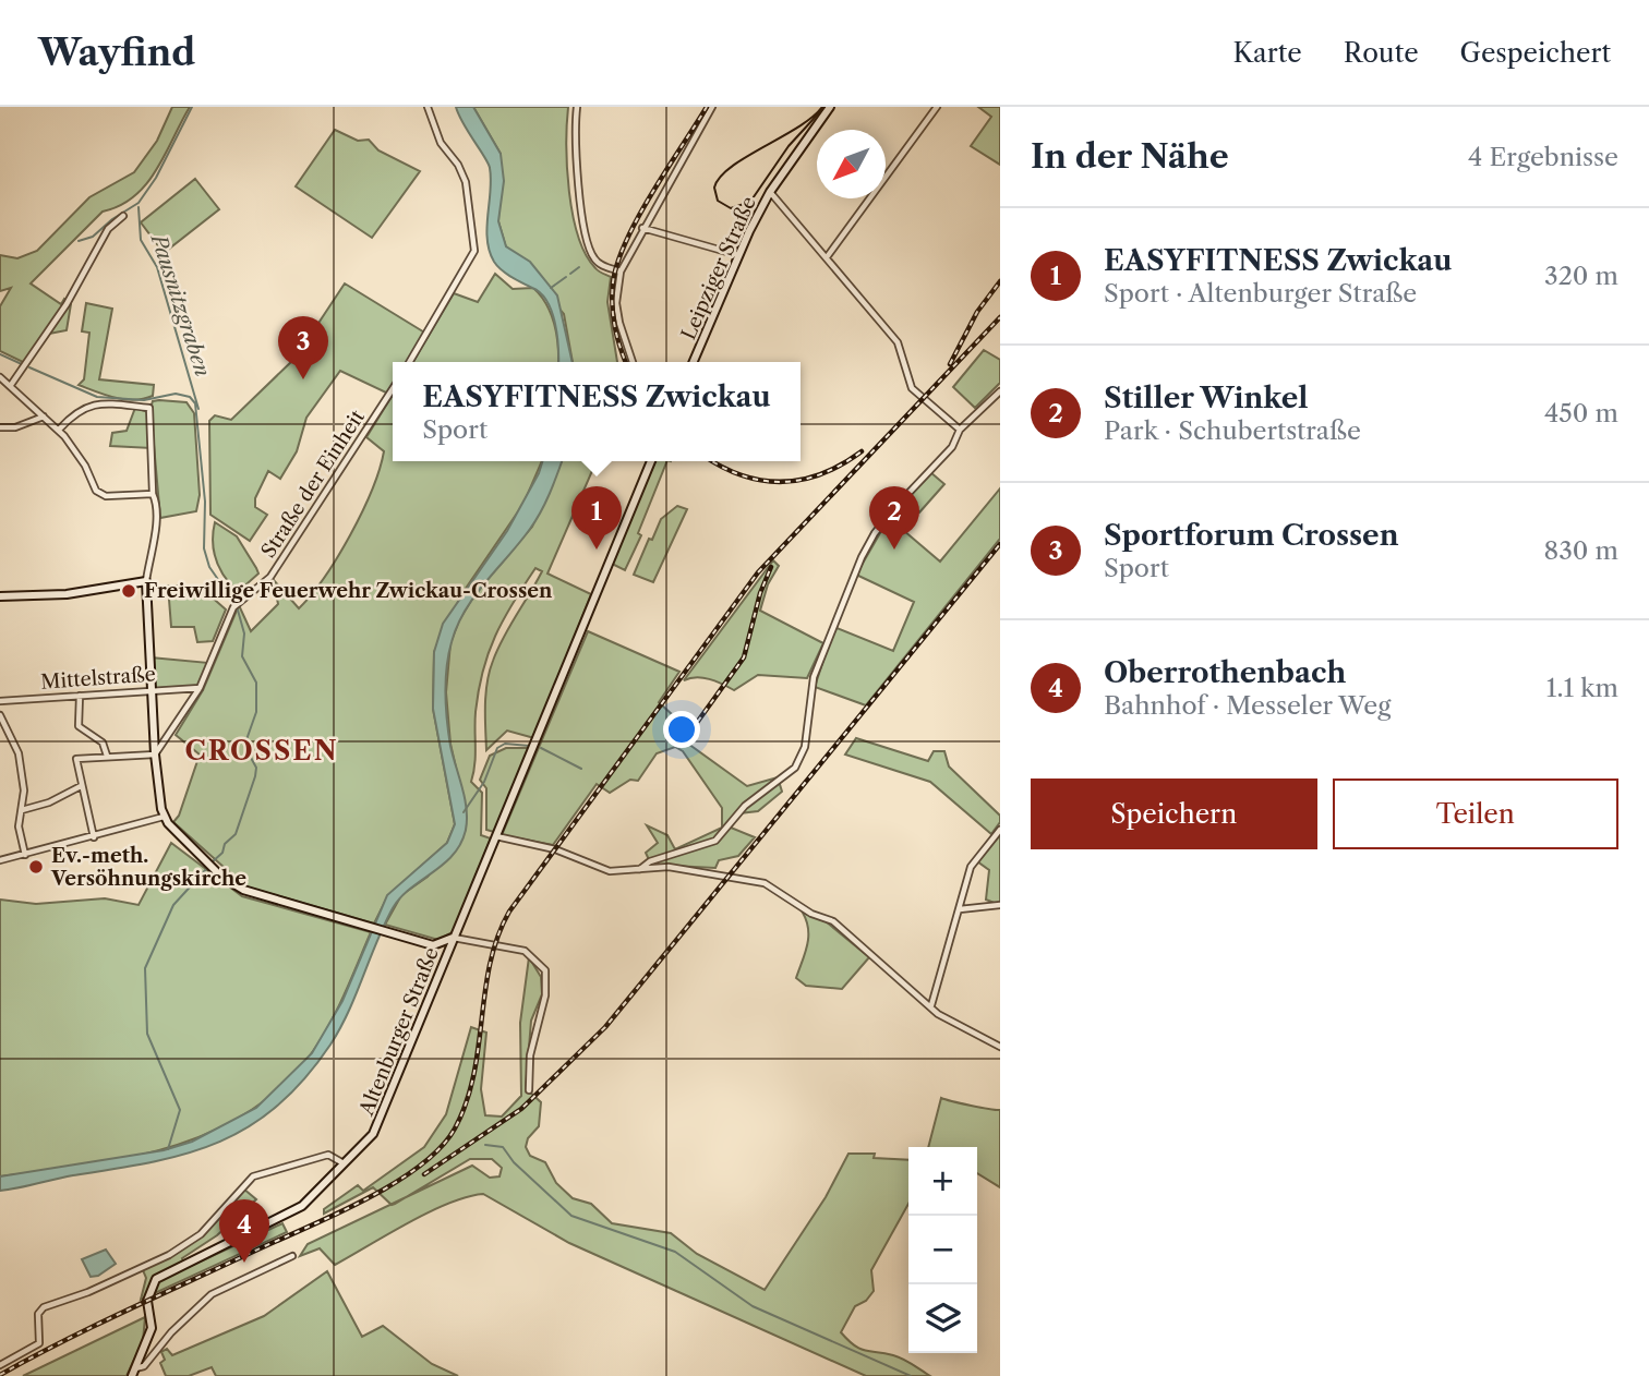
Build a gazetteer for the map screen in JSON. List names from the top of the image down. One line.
{"streets":{"street":["Leipziger Straße","Straße der Einheit","Mittelstraße","Altenburger Straße"]},"crossings":[["Straße der Einheit","Mittelstraße"]],"districts":["CROSSEN"],"water":["Pausnitzgraben"],"places":["Freiwillige Feuerwehr Zwickau-Crossen","Ev.-meth. Versöhnungskirche"],"north":"bottom left","page":{"header":"Wayfind","nav":["Karte","Route","Gespeichert"],"heading":["In der Nähe","4 Ergebnisse"],"list":[{"mark":"1","name":"EASYFITNESS Zwickau","note":"Sport · Altenburger Straße","value":"320 m"},{"mark":"2","name":"Stiller Winkel","note":"Park · Schubertstraße","value":"450 m"},{"mark":"3","name":"Sportforum Crossen","note":"Sport","value":"830 m"},{"mark":"4","name":"Oberrothenbach","note":"Bahnhof · Messeler Weg","value":"1.1 km"}],"pins":["3","1","2","4"],"popup":["EASYFITNESS Zwickau","Sport"],"buttons":["Speichern","Teilen"],"map_buttons":["+","−"]}}
